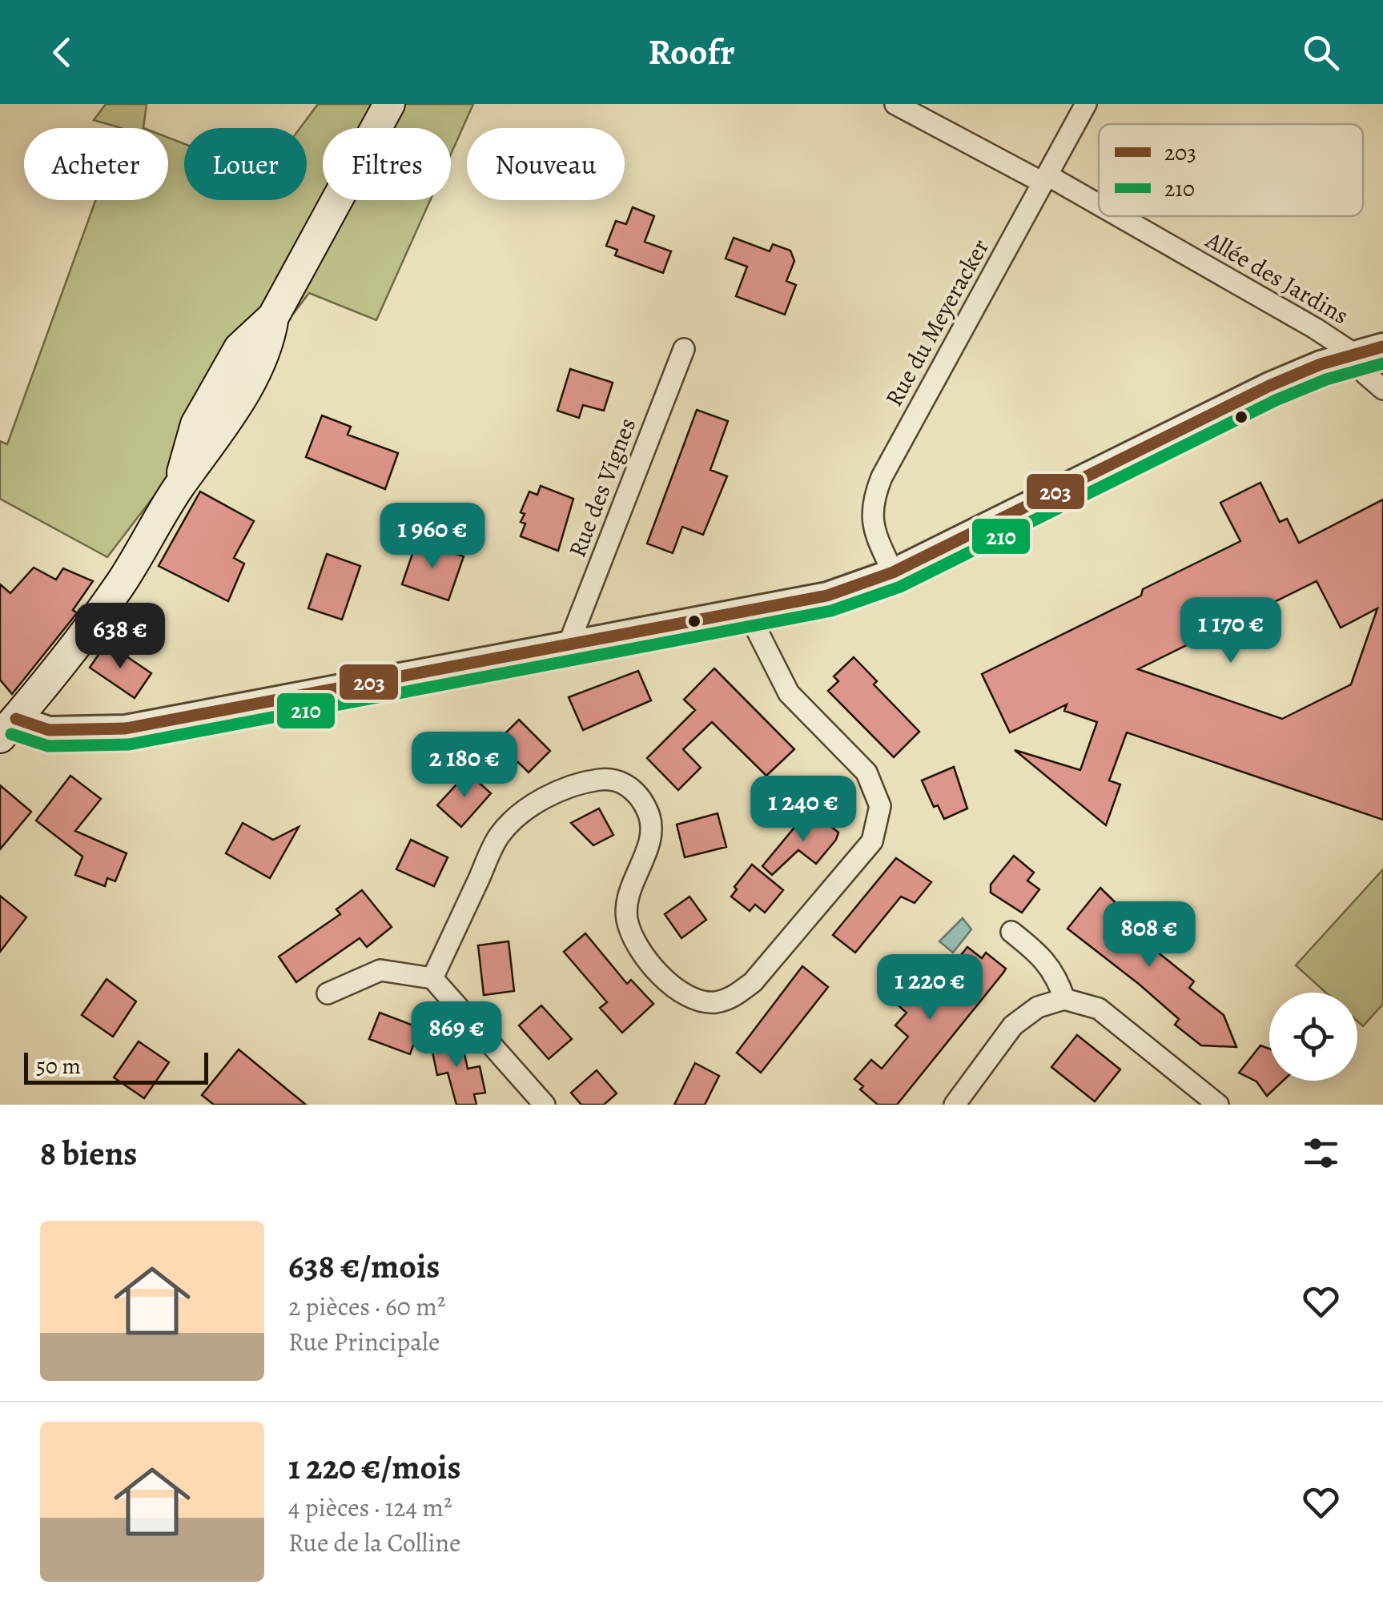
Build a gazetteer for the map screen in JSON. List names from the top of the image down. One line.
{"streets":{"street":["Allée des Jardins","Rue du Meyeracker","Rue des Vignes"]},"crossings":[["Allée des Jardins","Rue du Meyeracker"]],"lines":["transit line 203","transit line 210"],"legend":["203","210"],"scale_bar":"50 m","page":{"header":"Roofr","chip":["Acheter","Louer","Filtres","Nouveau"],"price":["1 960 €","1 170 €","638 €","2 180 €","1 240 €","808 €","1 220 €","869 €"],"scale":"50 m","heading":"8 biens","list":[{"name":"638 €/mois","note":"2 pièces · 60 m² · Rue Principale"},{"name":"1 220 €/mois","note":"4 pièces · 124 m² · Rue de la Colline"}]}}
